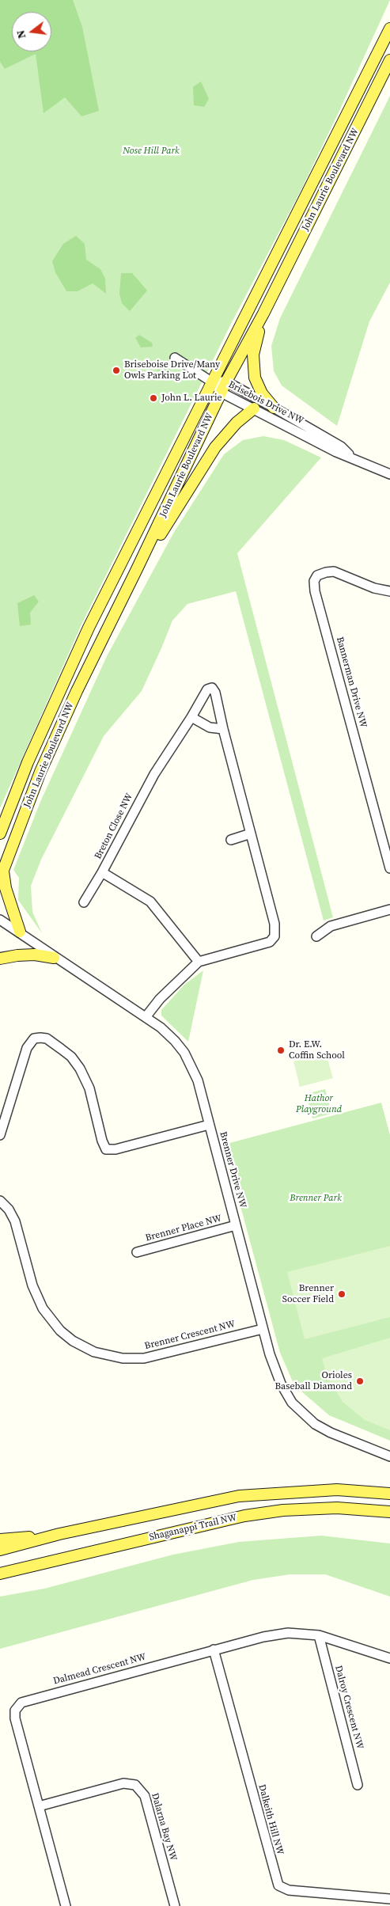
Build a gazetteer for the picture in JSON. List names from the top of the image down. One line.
{"streets":{"main road":["John Laurie Boulevard NW","Shaganappi Trail NW"],"street":["Brisebois Drive NW","Bannerman Drive NW","Breton Close NW","Brenner Drive NW","Brenner Place NW","Brenner Crescent NW","Dalmead Crescent NW","Dalroy Crescent NW","Dalkeith Hill NW","Dalarna Bay NW"]},"crossings":[["John Laurie Boulevard NW","Brisebois Drive NW"],["Breton Close NW","Brenner Drive NW"],["Brenner Drive NW","Brenner Place NW"],["Brenner Drive NW","Brenner Crescent NW"],["Dalmead Crescent NW","Dalroy Crescent NW"],["Dalmead Crescent NW","Dalkeith Hill NW"],["Dalmead Crescent NW","Dalarna Bay NW"]],"parks":["Nose Hill Park","Hathor Playground","Brenner Park"],"places":["Briseboise Drive/Many Owls Parking Lot","John L. Laurie","Dr. E.W. Coffin School","Brenner Soccer Field","Orioles Baseball Diamond"],"north":"left"}
